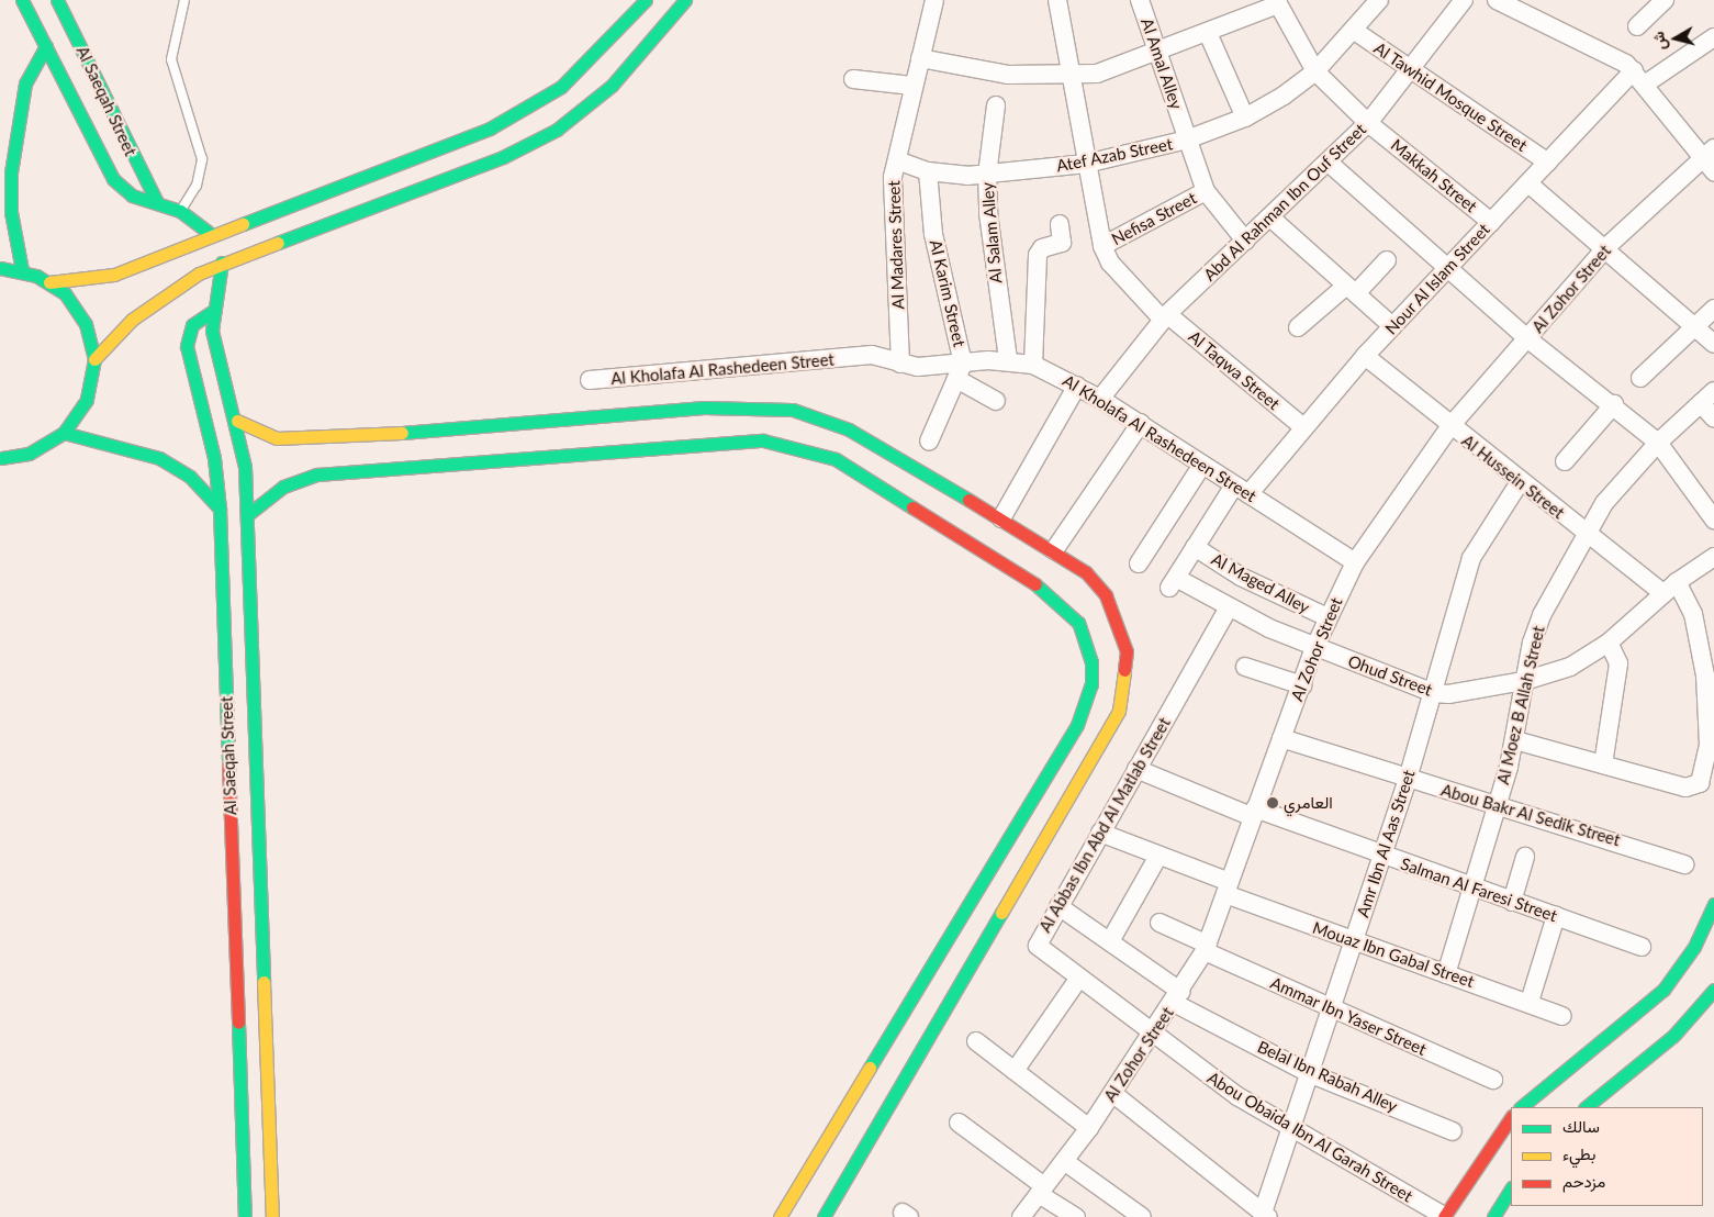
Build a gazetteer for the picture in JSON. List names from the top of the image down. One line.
{"streets":{"street":["Al Amal Alley","Al Tawhid Mosque Street","Al Saeqah Street","Atef Azab Street","Makkah Street","Abd Al Rahman Ibn Ouf Street","Nefisa Street","Al Salam Alley","Al Madares Street","Nour Al Islam Street","Al Zohor Street","Al Karim Street","Al Kholafa Al Rashedeen Street","Al Taqwa Street","Al Hussein Street","Al Maged Alley","Ohud Street","Al Moez B Allah Street","Abou Bakr Al Sedik Street","Al Abbas Ibn Abd Al Matlab Street","Amr Ibn Al Aas Street","Salman Al Faresi Street","Mouaz Ibn Gabal Street","Ammar Ibn Yaser Street","Belal Ibn Rabah Alley","Abou Obaida Ibn Al Garah Street"]},"crossings":[["Al Amal Alley","Atef Azab Street"],["Al Amal Alley","Abd Al Rahman Ibn Ouf Street"],["Al Amal Alley","Nefisa Street"],["Al Tawhid Mosque Street","Atef Azab Street"],["Al Tawhid Mosque Street","Abd Al Rahman Ibn Ouf Street"],["Al Tawhid Mosque Street","Nour Al Islam Street"],["Atef Azab Street","Makkah Street"],["Atef Azab Street","Al Salam Alley"],["Atef Azab Street","Al Madares Street"],["Atef Azab Street","Al Karim Street"],["Makkah Street","Abd Al Rahman Ibn Ouf Street"],["Makkah Street","Nour Al Islam Street"],["Abd Al Rahman Ibn Ouf Street","Al Kholafa Al Rashedeen Street"],["Abd Al Rahman Ibn Ouf Street","Al Taqwa Street"],["Nefisa Street","Al Taqwa Street"],["Al Salam Alley","Al Kholafa Al Rashedeen Street"],["Al Madares Street","Al Kholafa Al Rashedeen Street"],["Nour Al Islam Street","Al Kholafa Al Rashedeen Street"],["Nour Al Islam Street","Al Taqwa Street"],["Nour Al Islam Street","Al Hussein Street"],["Nour Al Islam Street","Al Maged Alley"],["Nour Al Islam Street","Ohud Street"],["Al Zohor Street","Al Kholafa Al Rashedeen Street"],["Al Zohor Street","Al Hussein Street"],["Al Zohor Street","Al Maged Alley"],["Al Zohor Street","Ohud Street"],["Al Zohor Street","Abou Bakr Al Sedik Street"],["Al Zohor Street","Al Abbas Ibn Abd Al Matlab Street"],["Al Zohor Street","Salman Al Faresi Street"],["Al Zohor Street","Mouaz Ibn Gabal Street"],["Al Zohor Street","Ammar Ibn Yaser Street"],["Al Zohor Street","Belal Ibn Rabah Alley"],["Al Zohor Street","Abou Obaida Ibn Al Garah Street"],["Al Karim Street","Al Kholafa Al Rashedeen Street"],["Al Hussein Street","Ohud Street"],["Al Hussein Street","Al Moez B Allah Street"],["Al Hussein Street","Amr Ibn Al Aas Street"],["Ohud Street","Al Moez B Allah Street"],["Ohud Street","Al Abbas Ibn Abd Al Matlab Street"],["Ohud Street","Amr Ibn Al Aas Street"],["Al Moez B Allah Street","Abou Bakr Al Sedik Street"],["Al Moez B Allah Street","Salman Al Faresi Street"],["Al Moez B Allah Street","Mouaz Ibn Gabal Street"],["Abou Bakr Al Sedik Street","Amr Ibn Al Aas Street"],["Al Abbas Ibn Abd Al Matlab Street","Salman Al Faresi Street"],["Al Abbas Ibn Abd Al Matlab Street","Mouaz Ibn Gabal Street"],["Al Abbas Ibn Abd Al Matlab Street","Belal Ibn Rabah Alley"],["Al Abbas Ibn Abd Al Matlab Street","Abou Obaida Ibn Al Garah Street"],["Amr Ibn Al Aas Street","Salman Al Faresi Street"],["Amr Ibn Al Aas Street","Mouaz Ibn Gabal Street"],["Amr Ibn Al Aas Street","Ammar Ibn Yaser Street"],["Amr Ibn Al Aas Street","Belal Ibn Rabah Alley"],["Amr Ibn Al Aas Street","Abou Obaida Ibn Al Garah Street"]],"places":["العامري"],"legend":["سالك","بطيء","مزدحم"],"north":"left"}
